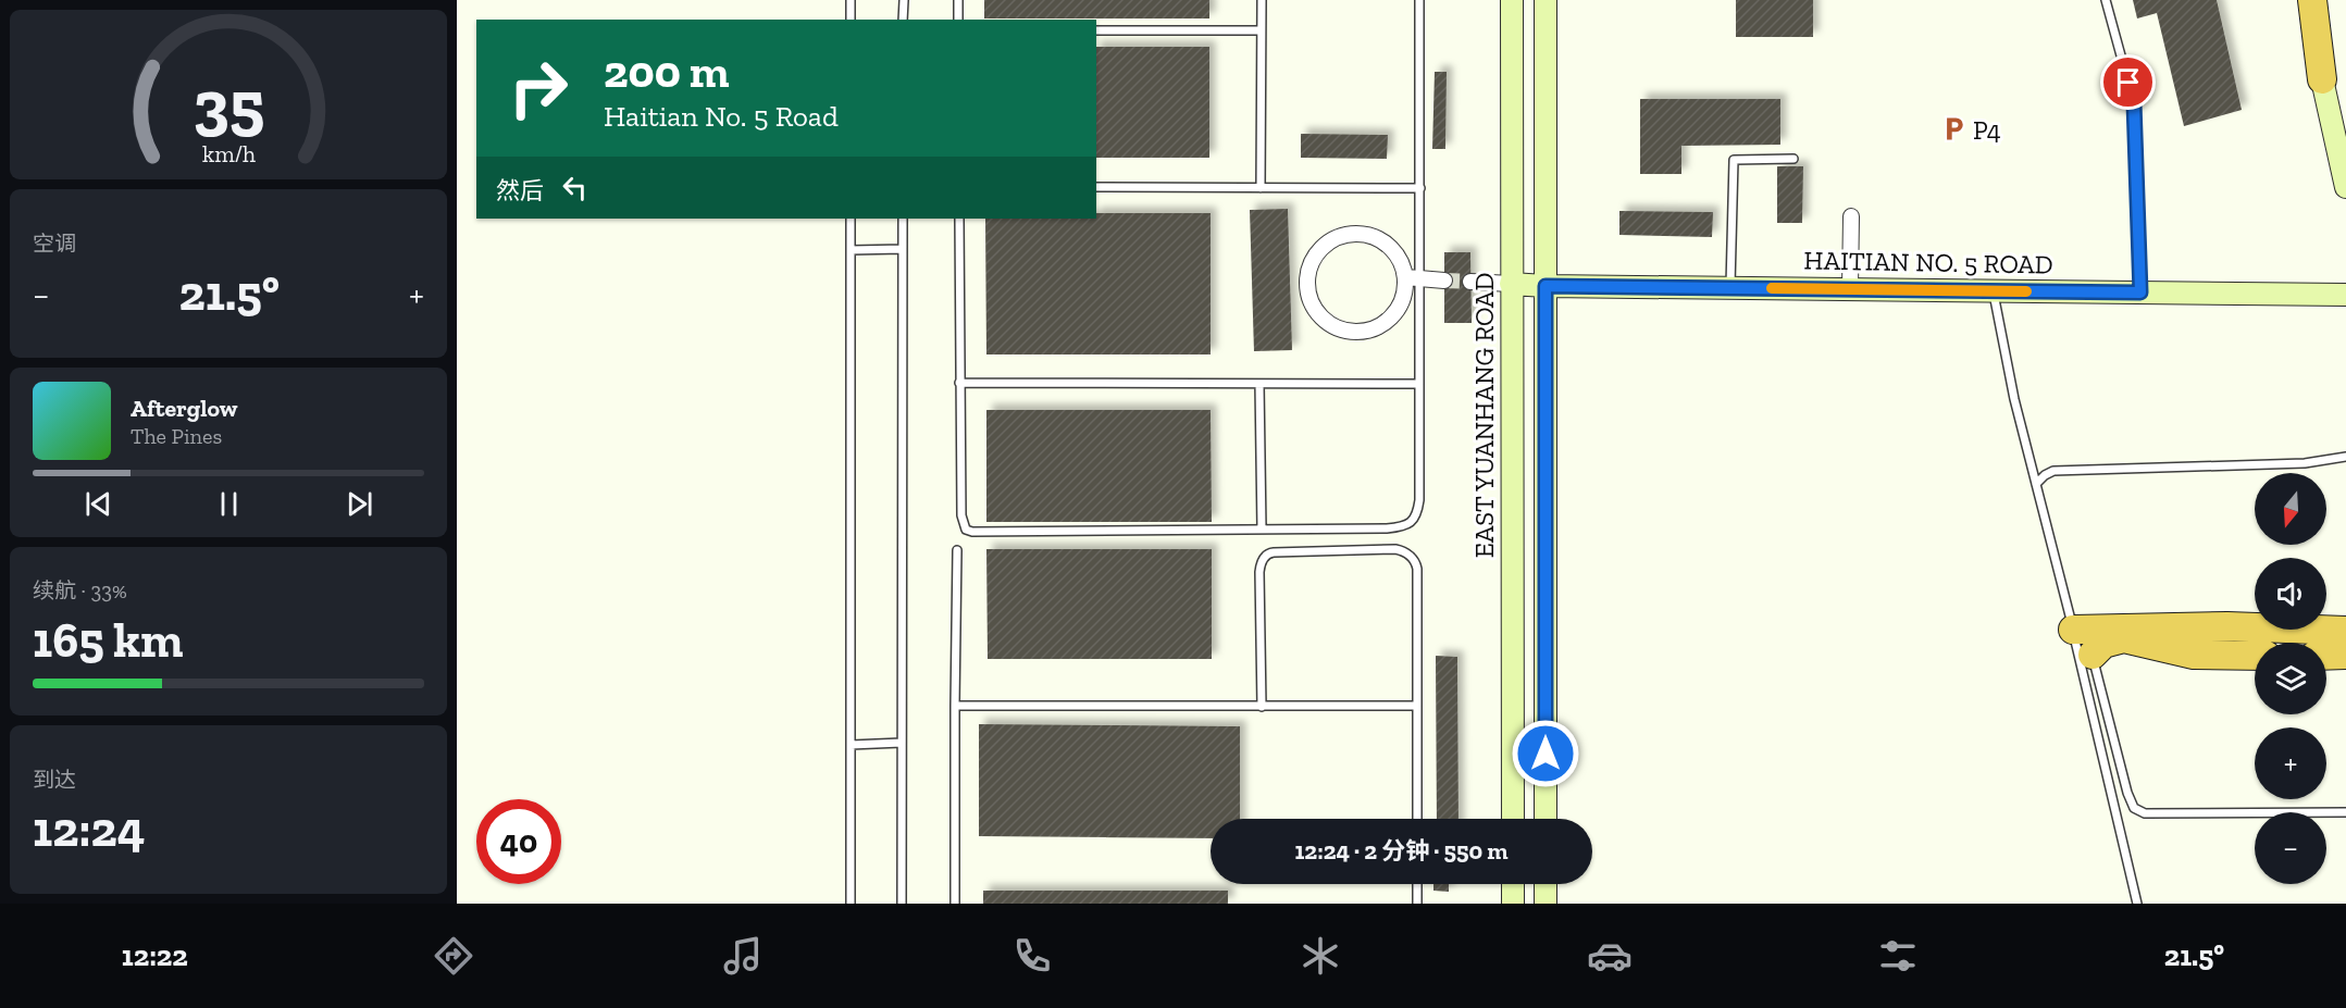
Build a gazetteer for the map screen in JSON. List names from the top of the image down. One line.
{"streets":{"street":["HAITIAN NO. 5 ROAD","EAST YUANHANG ROAD"]},"crossings":[["HAITIAN NO. 5 ROAD","EAST YUANHANG ROAD"]],"places":{"parking":["P4"]},"north":"bottom","page":{"turn":["200 m","Haitian No. 5 Road"],"then":"然后","tile":["空调",["续航 · 33%","165 km"],["到达","12:24"]],"heat":["−","21.5°","+"],"song":["Afterglow","The Pines"],"map_buttons":["+","−"],"limit":"40","trip":"12:24 · 2 分钟 · 550 m","tabs":["12:22","21.5°"],"gauge":["35","km/h"]}}
